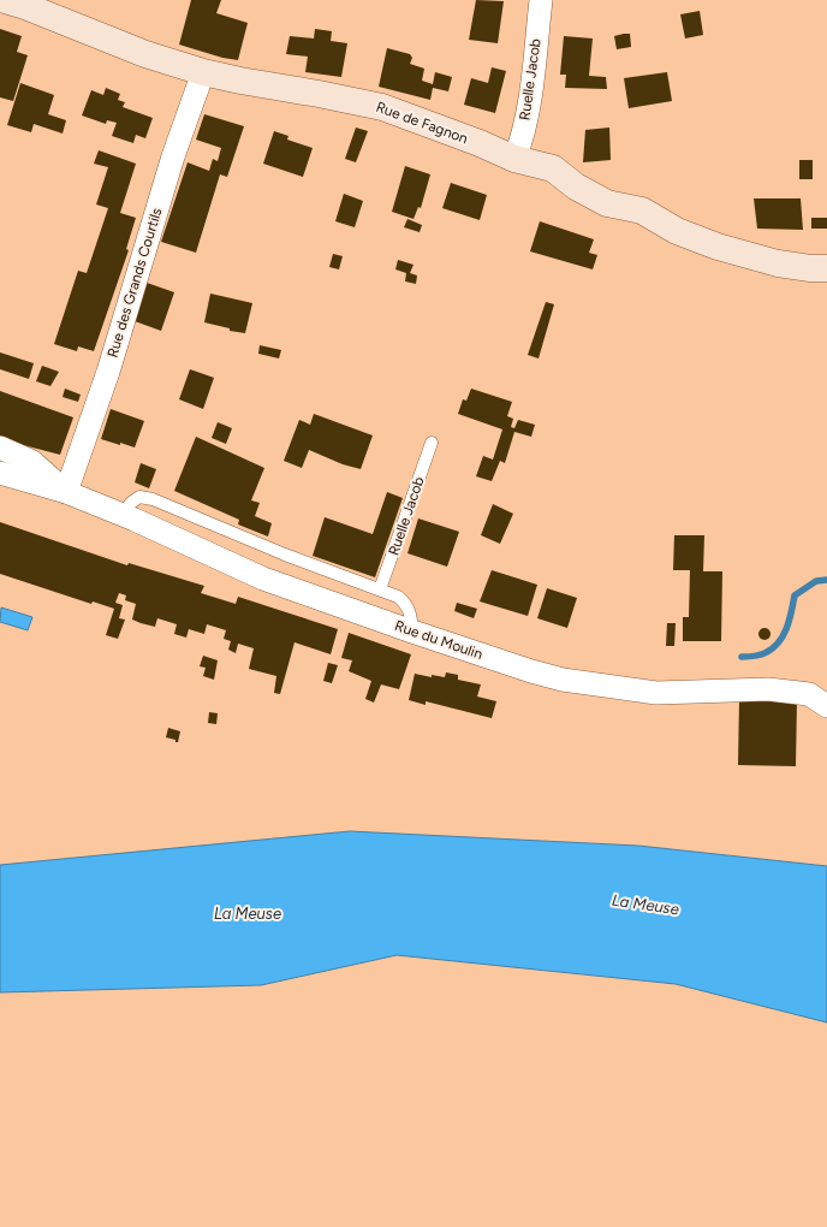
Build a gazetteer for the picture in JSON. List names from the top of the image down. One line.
{"streets":{"street":["Ruelle Jacob","Rue de Fagnon","Rue des Grands Courtils","Rue du Moulin"]},"crossings":[["Ruelle Jacob","Rue de Fagnon"],["Rue de Fagnon","Rue des Grands Courtils"],["Rue des Grands Courtils","Rue du Moulin"]],"water":["La Meuse"]}
